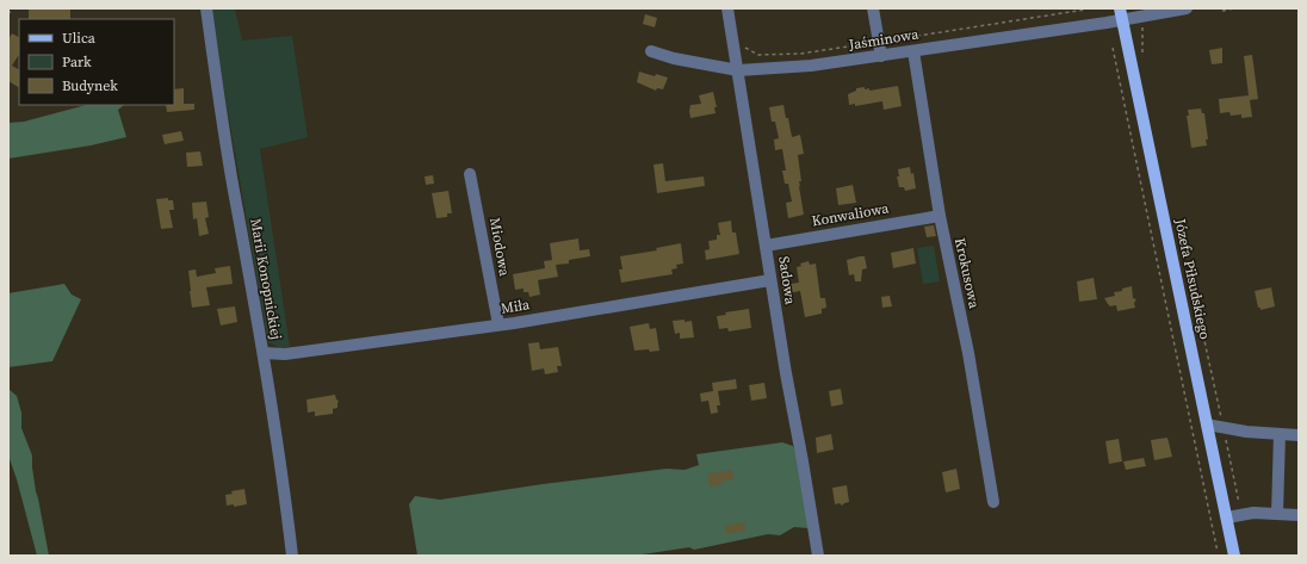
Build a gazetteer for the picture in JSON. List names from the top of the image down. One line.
{"streets":{"main road":["Józefa Piłsudskiego"],"street":["Jaśminowa","Konwaliowa","Miodowa","Krokusowa","Marii Konopnickiej","Sadowa","Miła"]},"crossings":[["Jaśminowa","Krokusowa"],["Jaśminowa","Józefa Piłsudskiego"],["Jaśminowa","Sadowa"],["Konwaliowa","Krokusowa"],["Konwaliowa","Sadowa"],["Miodowa","Miła"],["Marii Konopnickiej","Miła"],["Sadowa","Miła"]],"legend":["Ulica","Park","Budynek"]}
